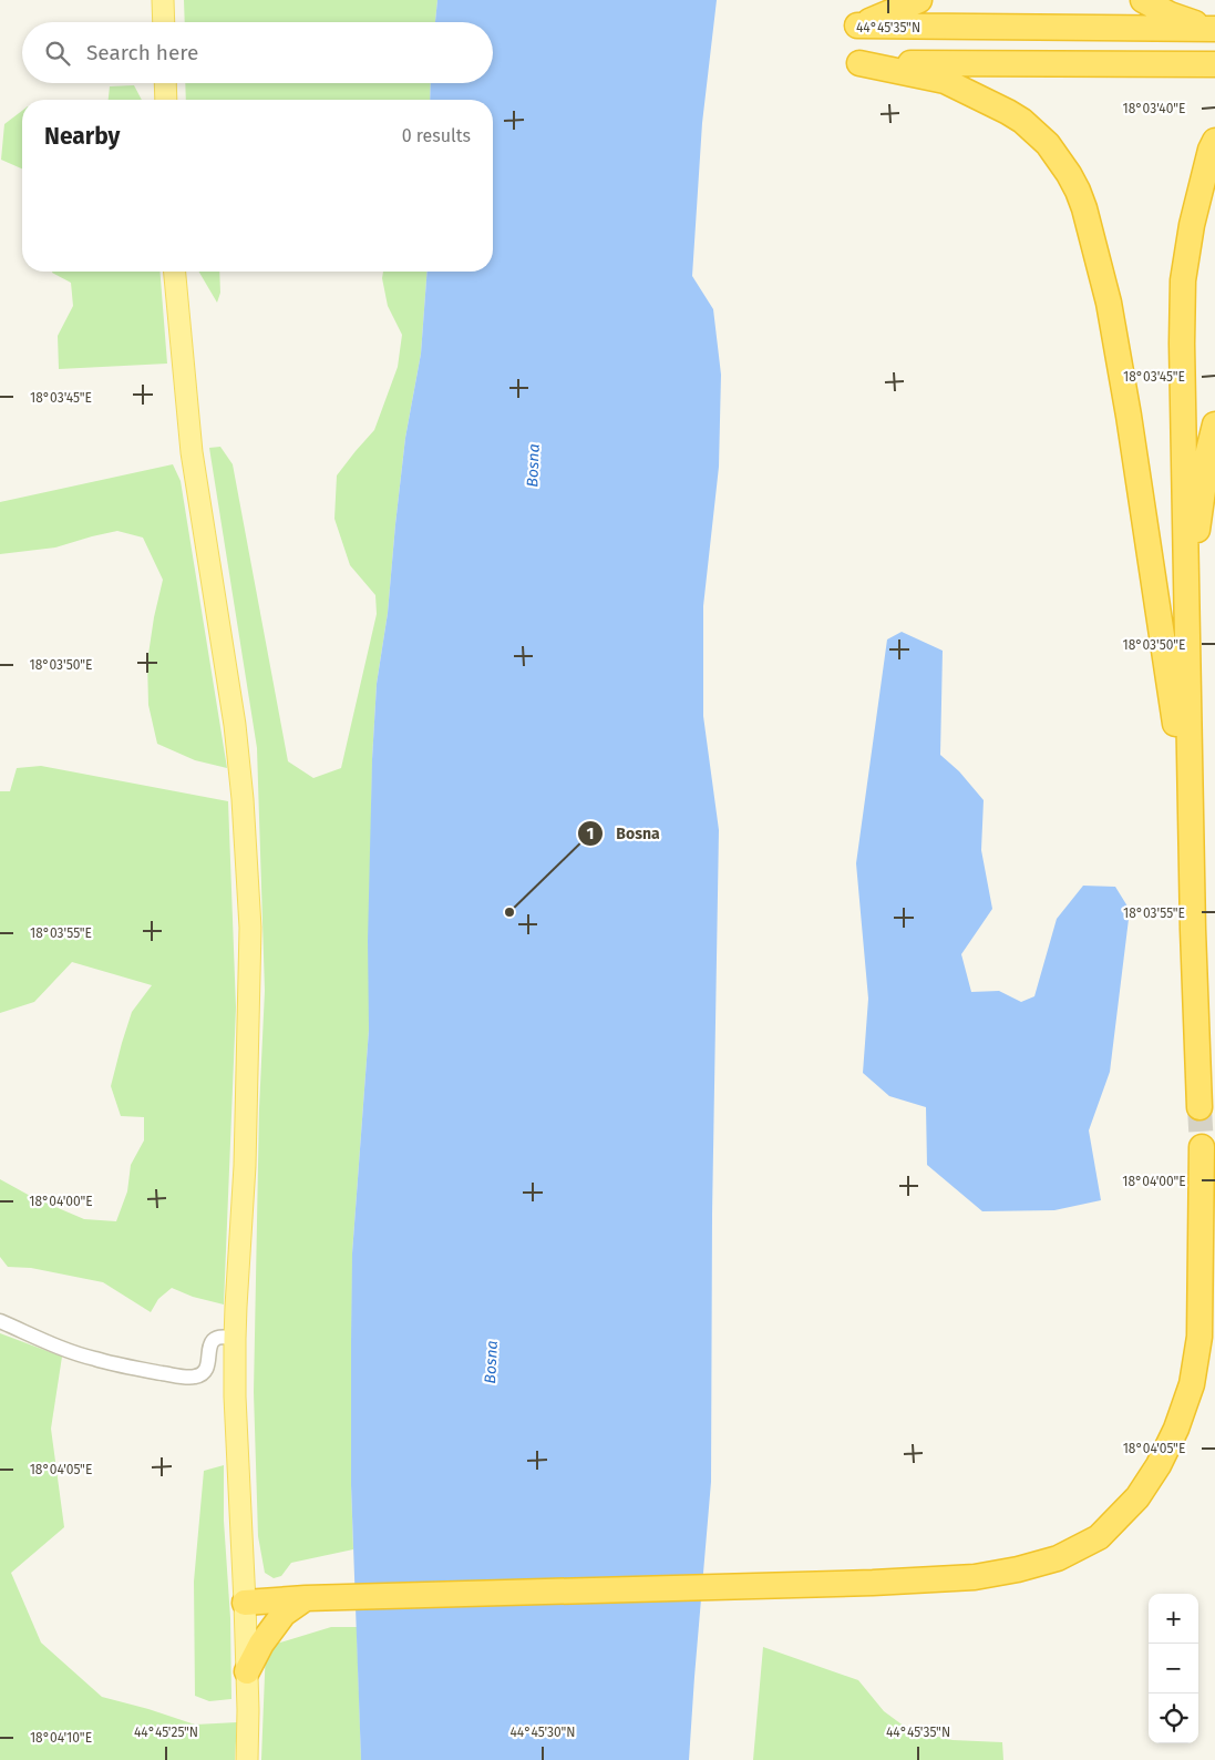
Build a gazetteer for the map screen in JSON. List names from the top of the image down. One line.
{"water":["Bosna"],"places":["Bosna"],"page":{"search":"Search here","heading":["Nearby","0 results"],"map_buttons":["+","−"]},"coordinates":["44°45'35\"N","18°03'40\"E","18°03'45\"E","18°03'50\"E","18°03'55\"E","18°04'00\"E","18°04'05\"E","44°45'25\"N","44°45'30\"N","18°04'10\"E"]}
